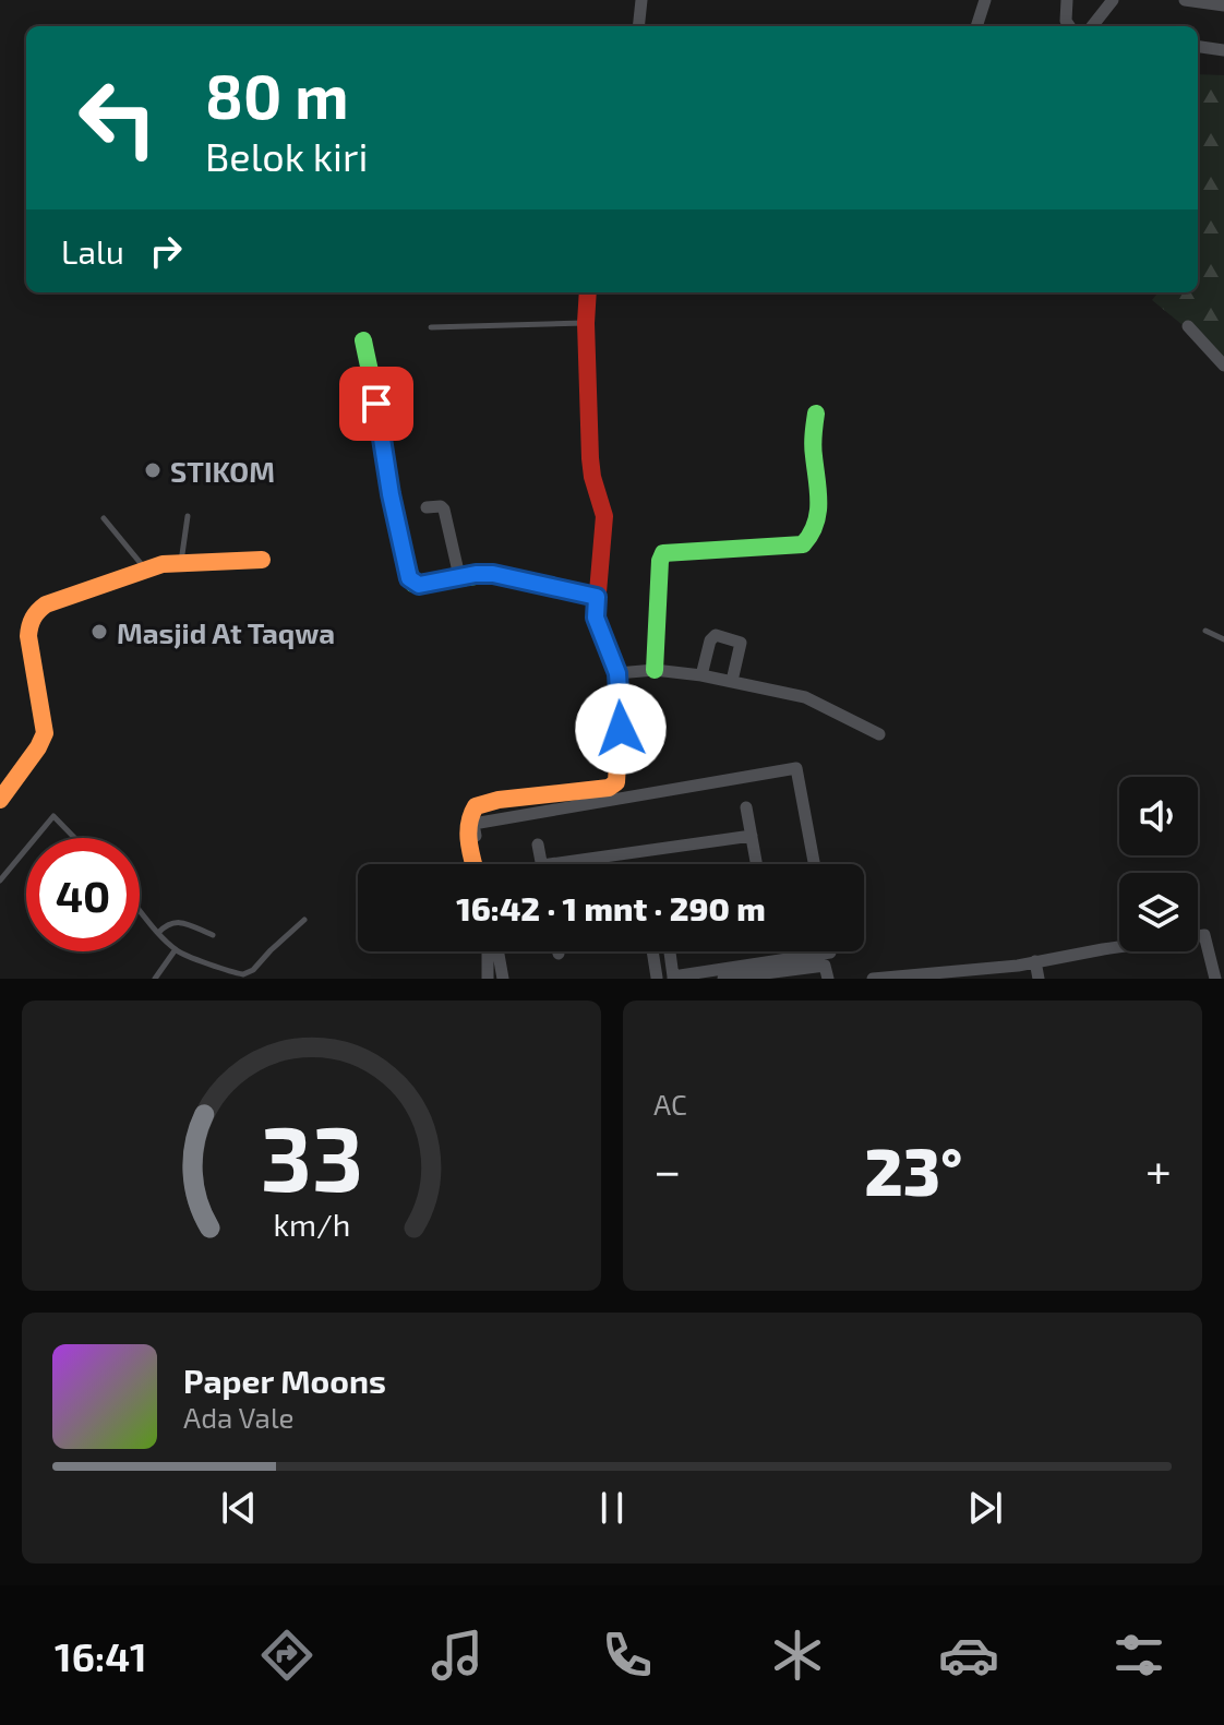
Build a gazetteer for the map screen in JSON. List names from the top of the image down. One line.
{"places":["STIKOM","Masjid At Taqwa"],"page":{"turn":["80 m","Belok kiri"],"then":"Lalu","limit":"40","trip":"16:42 · 1 mnt · 290 m","tile":"AC","heat":["−","23°","+"],"song":["Paper Moons","Ada Vale"],"tabs":"16:41","gauge":["33","km/h"]}}
